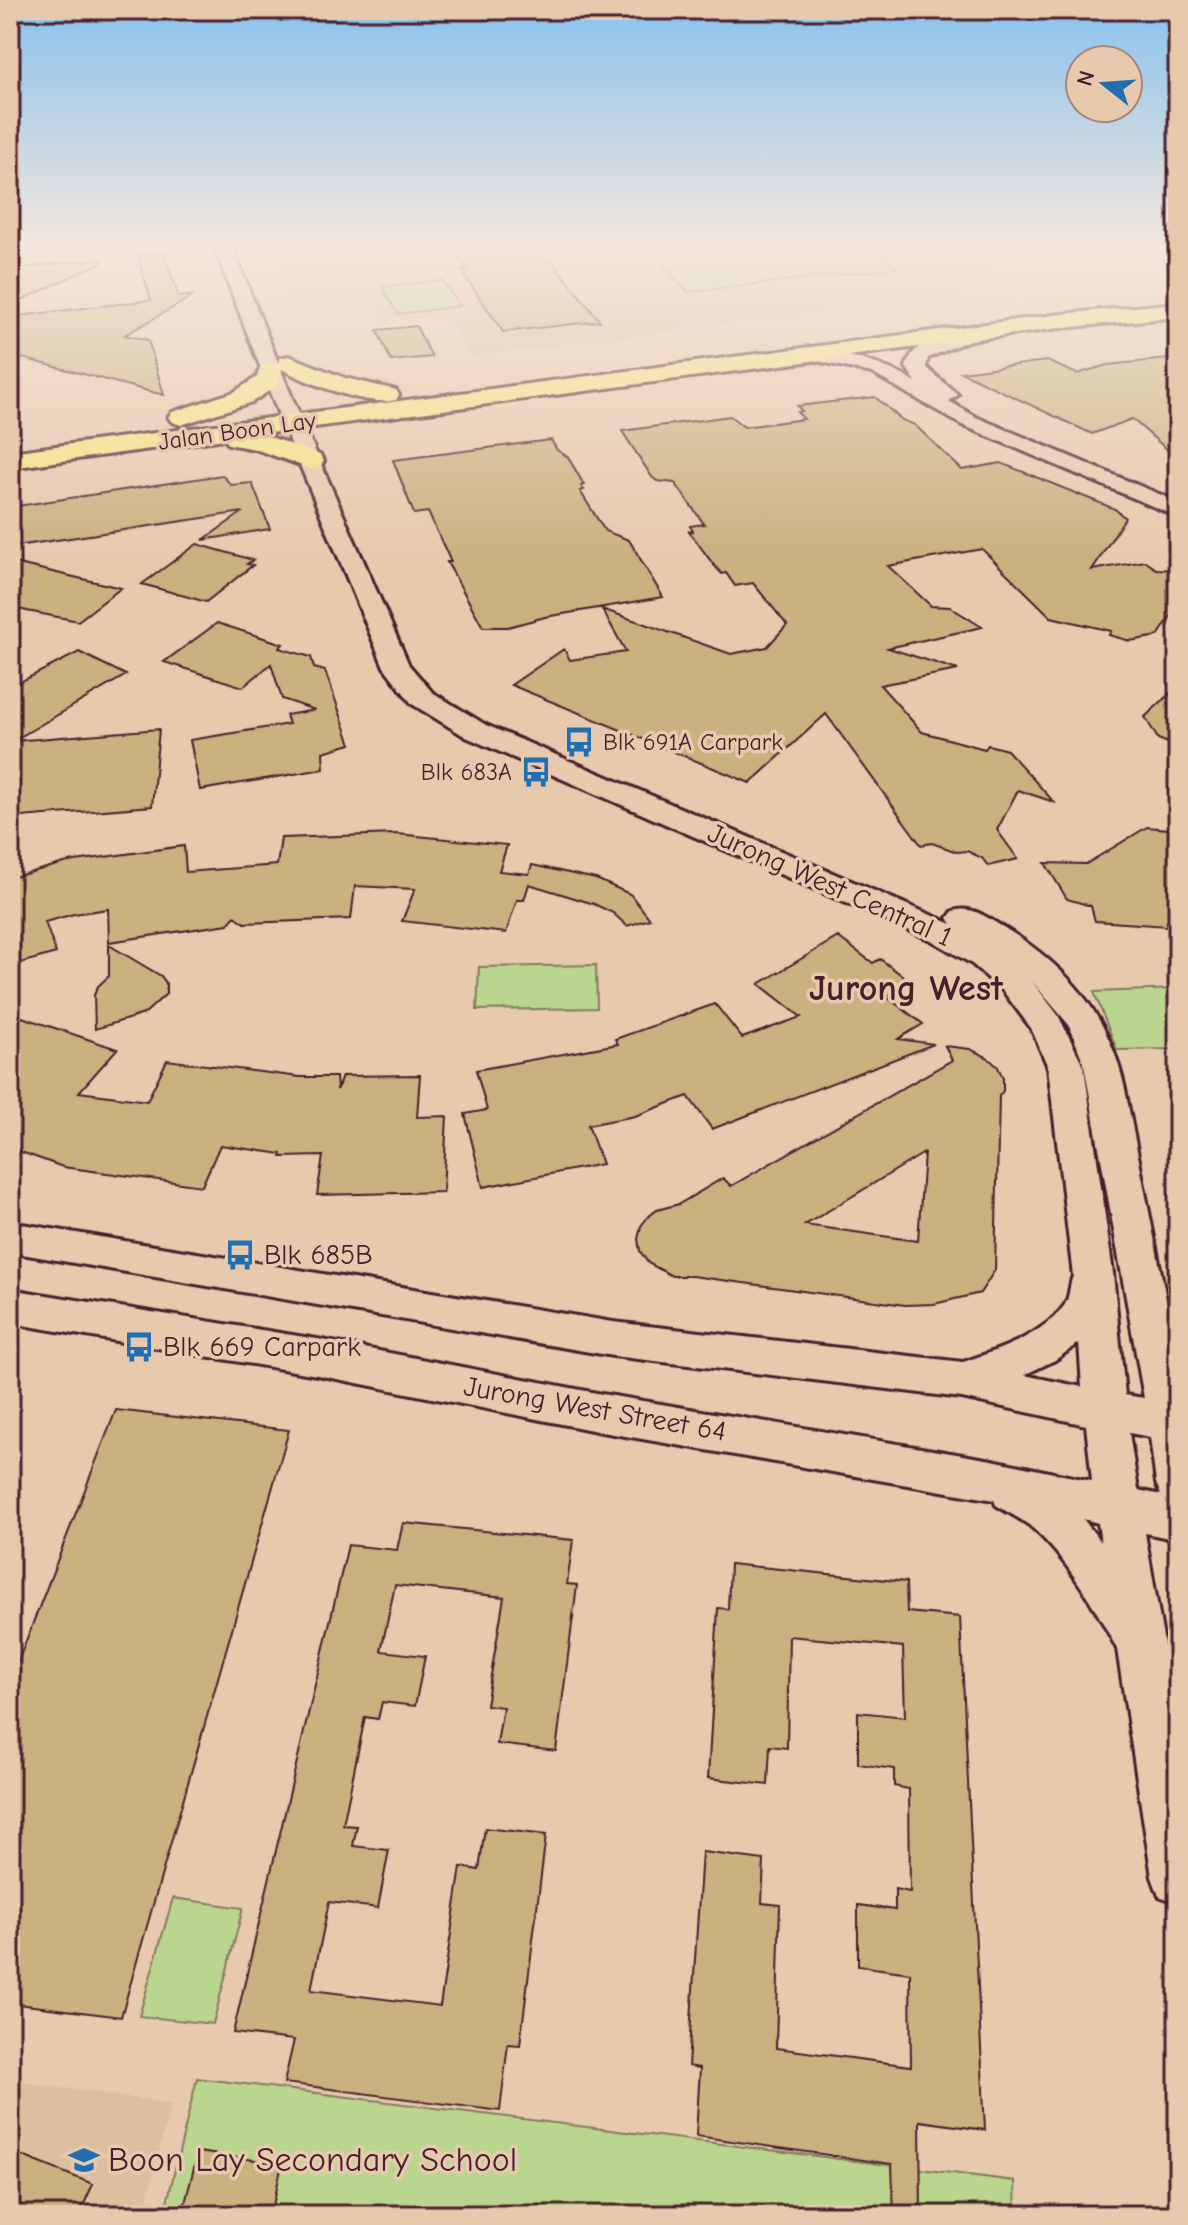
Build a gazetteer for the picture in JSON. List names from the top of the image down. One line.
{"streets":{"main road":["Jalan Boon Lay"],"street":["Jurong West Central 1","Jurong West Street 64"]},"crossings":[["Jalan Boon Lay","Jurong West Central 1"],["Jurong West Central 1","Jurong West Street 64"]],"districts":["Jurong West"],"places":{"bus stop":["Blk 691A Carpark","Blk 683A","Blk 685B","Blk 669 Carpark"],"school or university":["Boon Lay Secondary School"]},"north":"left"}
